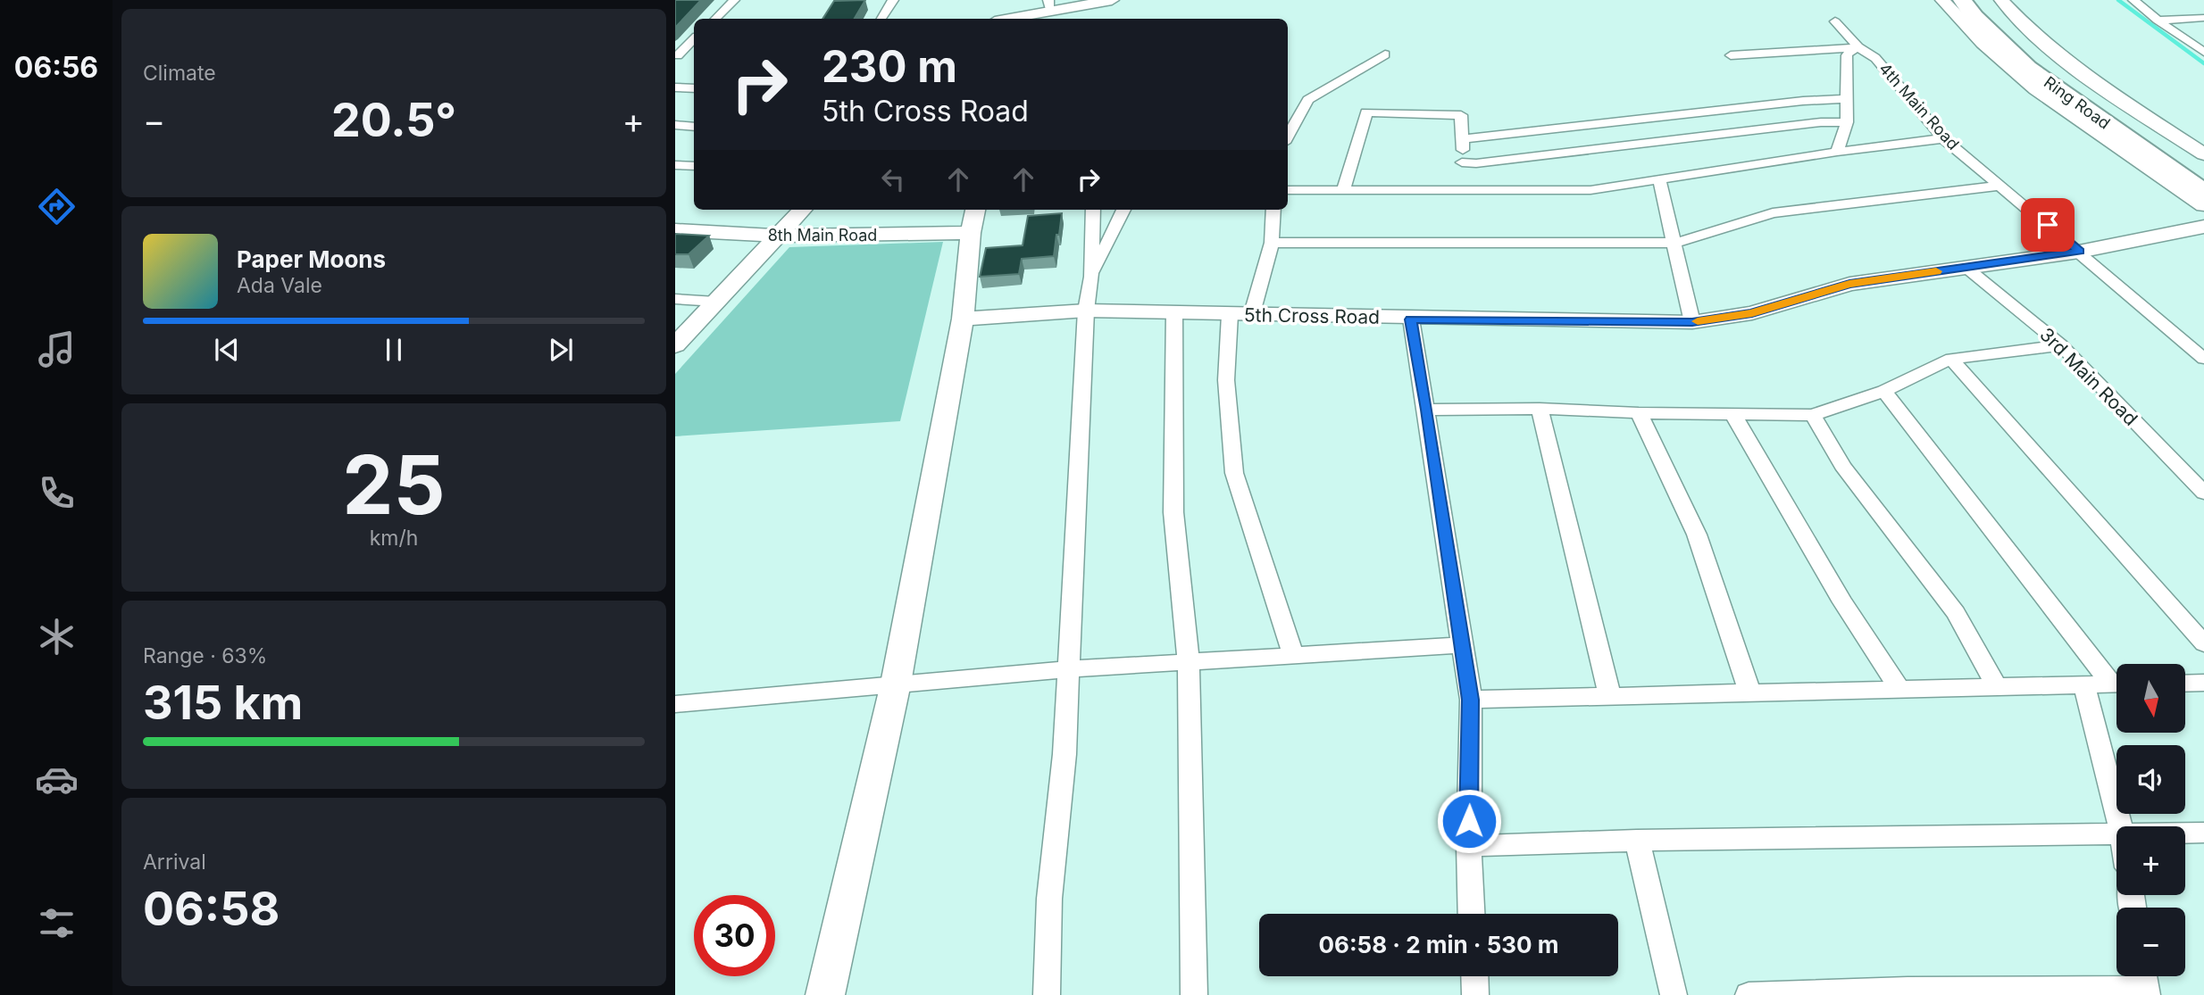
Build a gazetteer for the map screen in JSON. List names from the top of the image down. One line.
{"streets":{"highway":["Ring Road"],"street":["4th Main Road","8th Main Road","5th Cross Road","3rd Main Road"]},"crossings":[["4th Main Road","5th Cross Road"],["5th Cross Road","3rd Main Road"]],"north":"bottom","page":{"tabs":"06:56","tile":["Climate",["25","km/h"],["Range · 63%","315 km"],["Arrival","06:58"]],"turn":["230 m","5th Cross Road"],"heat":["−","20.5°","+"],"song":["Paper Moons","Ada Vale"],"map_buttons":["+","−"],"limit":"30","trip":"06:58 · 2 min · 530 m"}}
